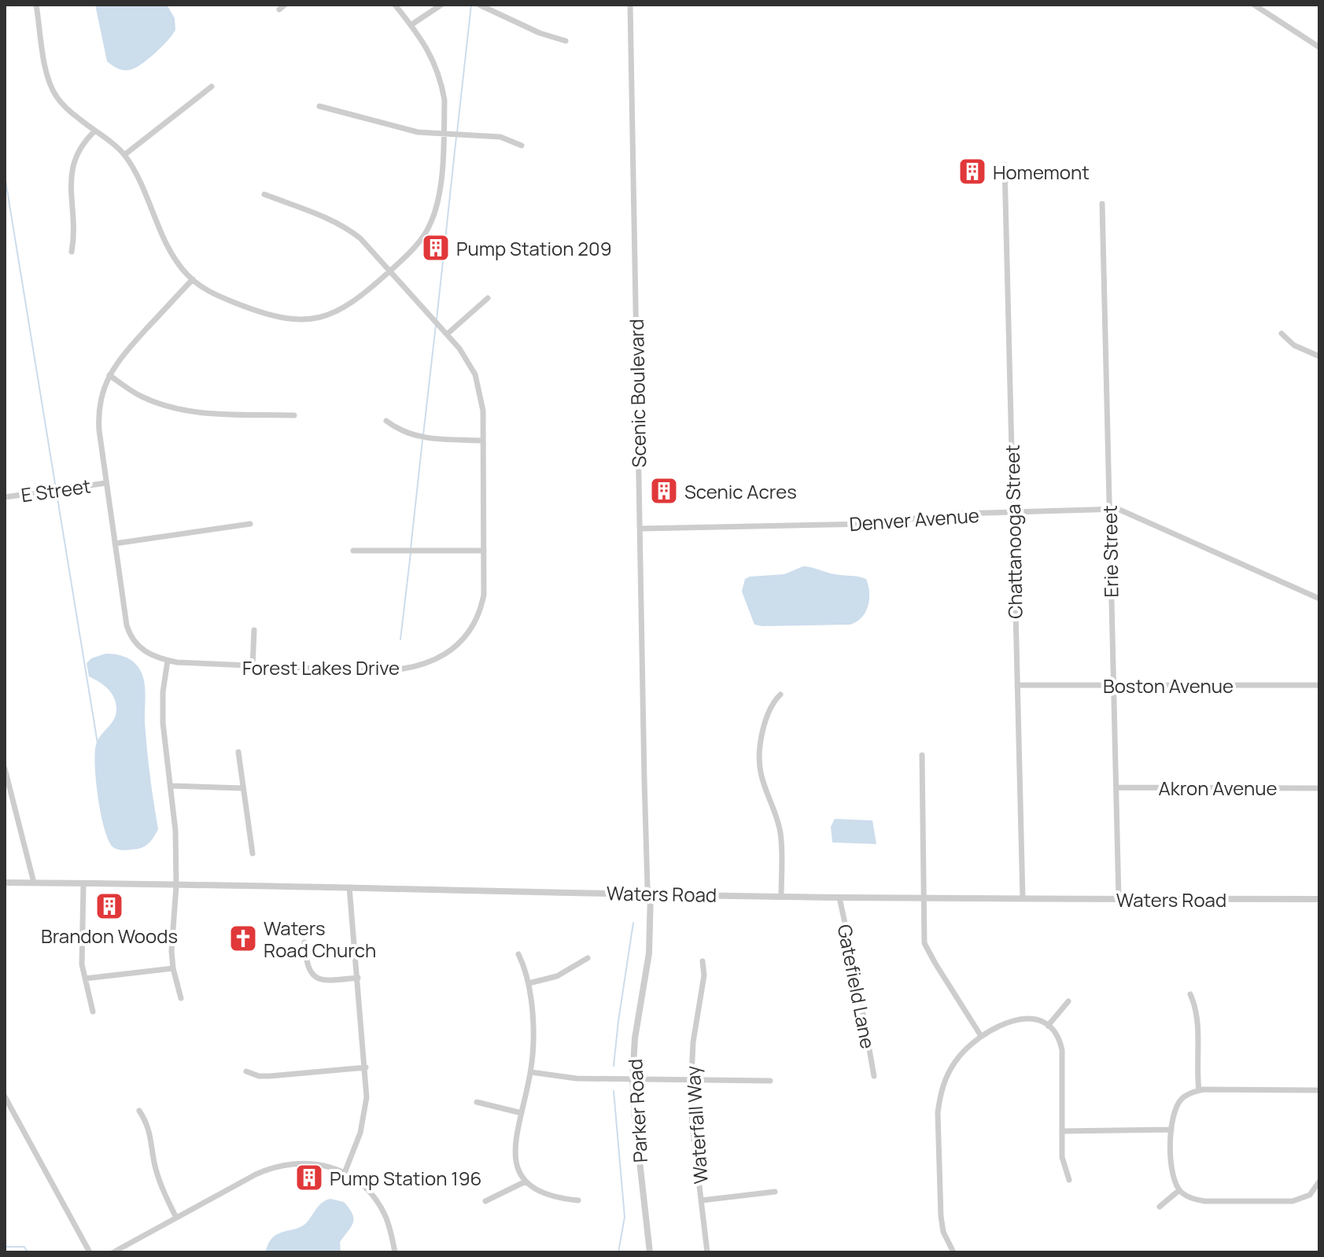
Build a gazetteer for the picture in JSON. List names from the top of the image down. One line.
{"streets":{"street":["Scenic Boulevard","E Street","Denver Avenue","Chattanooga Street","Erie Street","Forest Lakes Drive","Boston Avenue","Akron Avenue","Waters Road","Gatefield Lane","Parker Road","Waterfall Way"]},"crossings":[["Scenic Boulevard","Denver Avenue"],["Scenic Boulevard","Waters Road"],["Scenic Boulevard","Parker Road"],["E Street","Forest Lakes Drive"],["Denver Avenue","Chattanooga Street"],["Denver Avenue","Erie Street"],["Chattanooga Street","Boston Avenue"],["Chattanooga Street","Waters Road"],["Erie Street","Boston Avenue"],["Erie Street","Akron Avenue"],["Erie Street","Waters Road"],["Waters Road","Gatefield Lane"],["Waters Road","Parker Road"]],"places":{"building":["Homemont","Pump Station 209","Scenic Acres","Brandon Woods","Pump Station 196"],"church":["Waters Road Church"]}}
